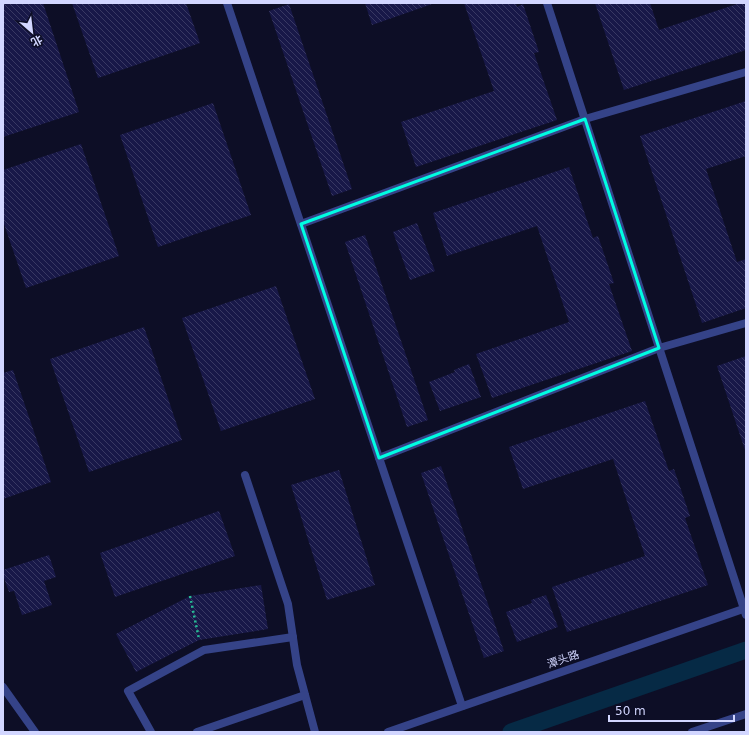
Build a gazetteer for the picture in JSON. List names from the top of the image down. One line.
{"streets":{"street":["潭头路"]},"scale_bar":"50 m","north":"bottom right"}
